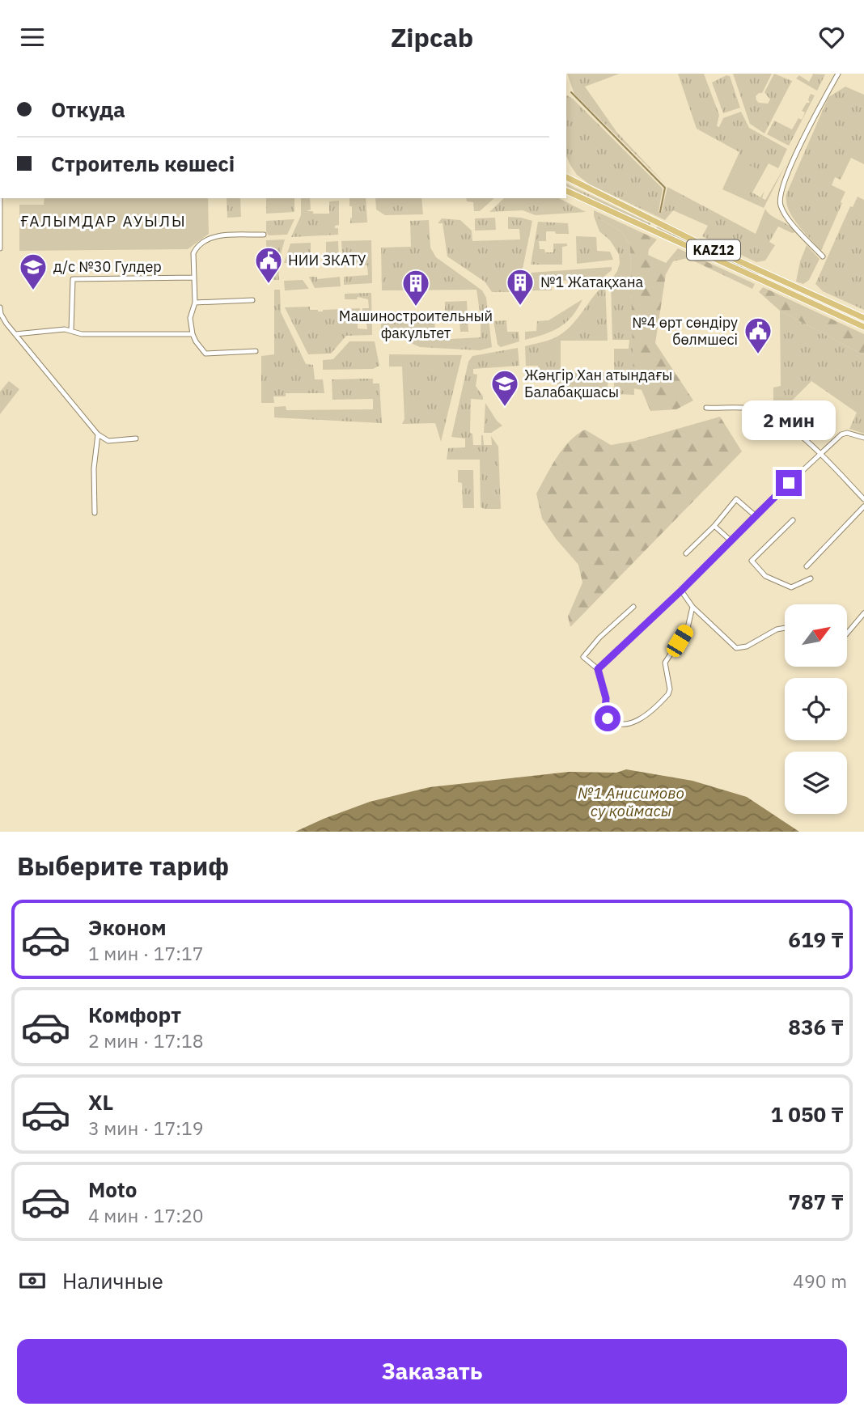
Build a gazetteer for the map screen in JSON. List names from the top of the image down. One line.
{"streets":{"main road":["KAZ12"]},"districts":["ҒАЛЫМДАР АУЫЛЫ"],"water":["№1 Анисимово су қоймасы"],"places":{"public building":["НИИ ЗКАТУ","№4 өрт сөндіру бөлмшесі"],"school or university":["д/с №30 Гулдер","Жәңгір Хан атындағы Балабақшасы"],"building":["№1 Жатақхана","Машиностроительный факультет"]},"north":"top right","page":{"header":"Zipcab","banner":["Откуда","Строитель көшесі"],"bubble":"2 мин","heading":"Выберите тариф","list":[{"name":"Эконом","note":"1 мин · 17:17","value":"619 ₸"},{"name":"Комфорт","note":"2 мин · 17:18","value":"836 ₸"},{"name":"XL","note":"3 мин · 17:19","value":"1 050 ₸"},{"name":"Moto","note":"4 мин · 17:20","value":"787 ₸"}],"pay":["Наличные","490 m"],"buttons":"Заказать"}}
